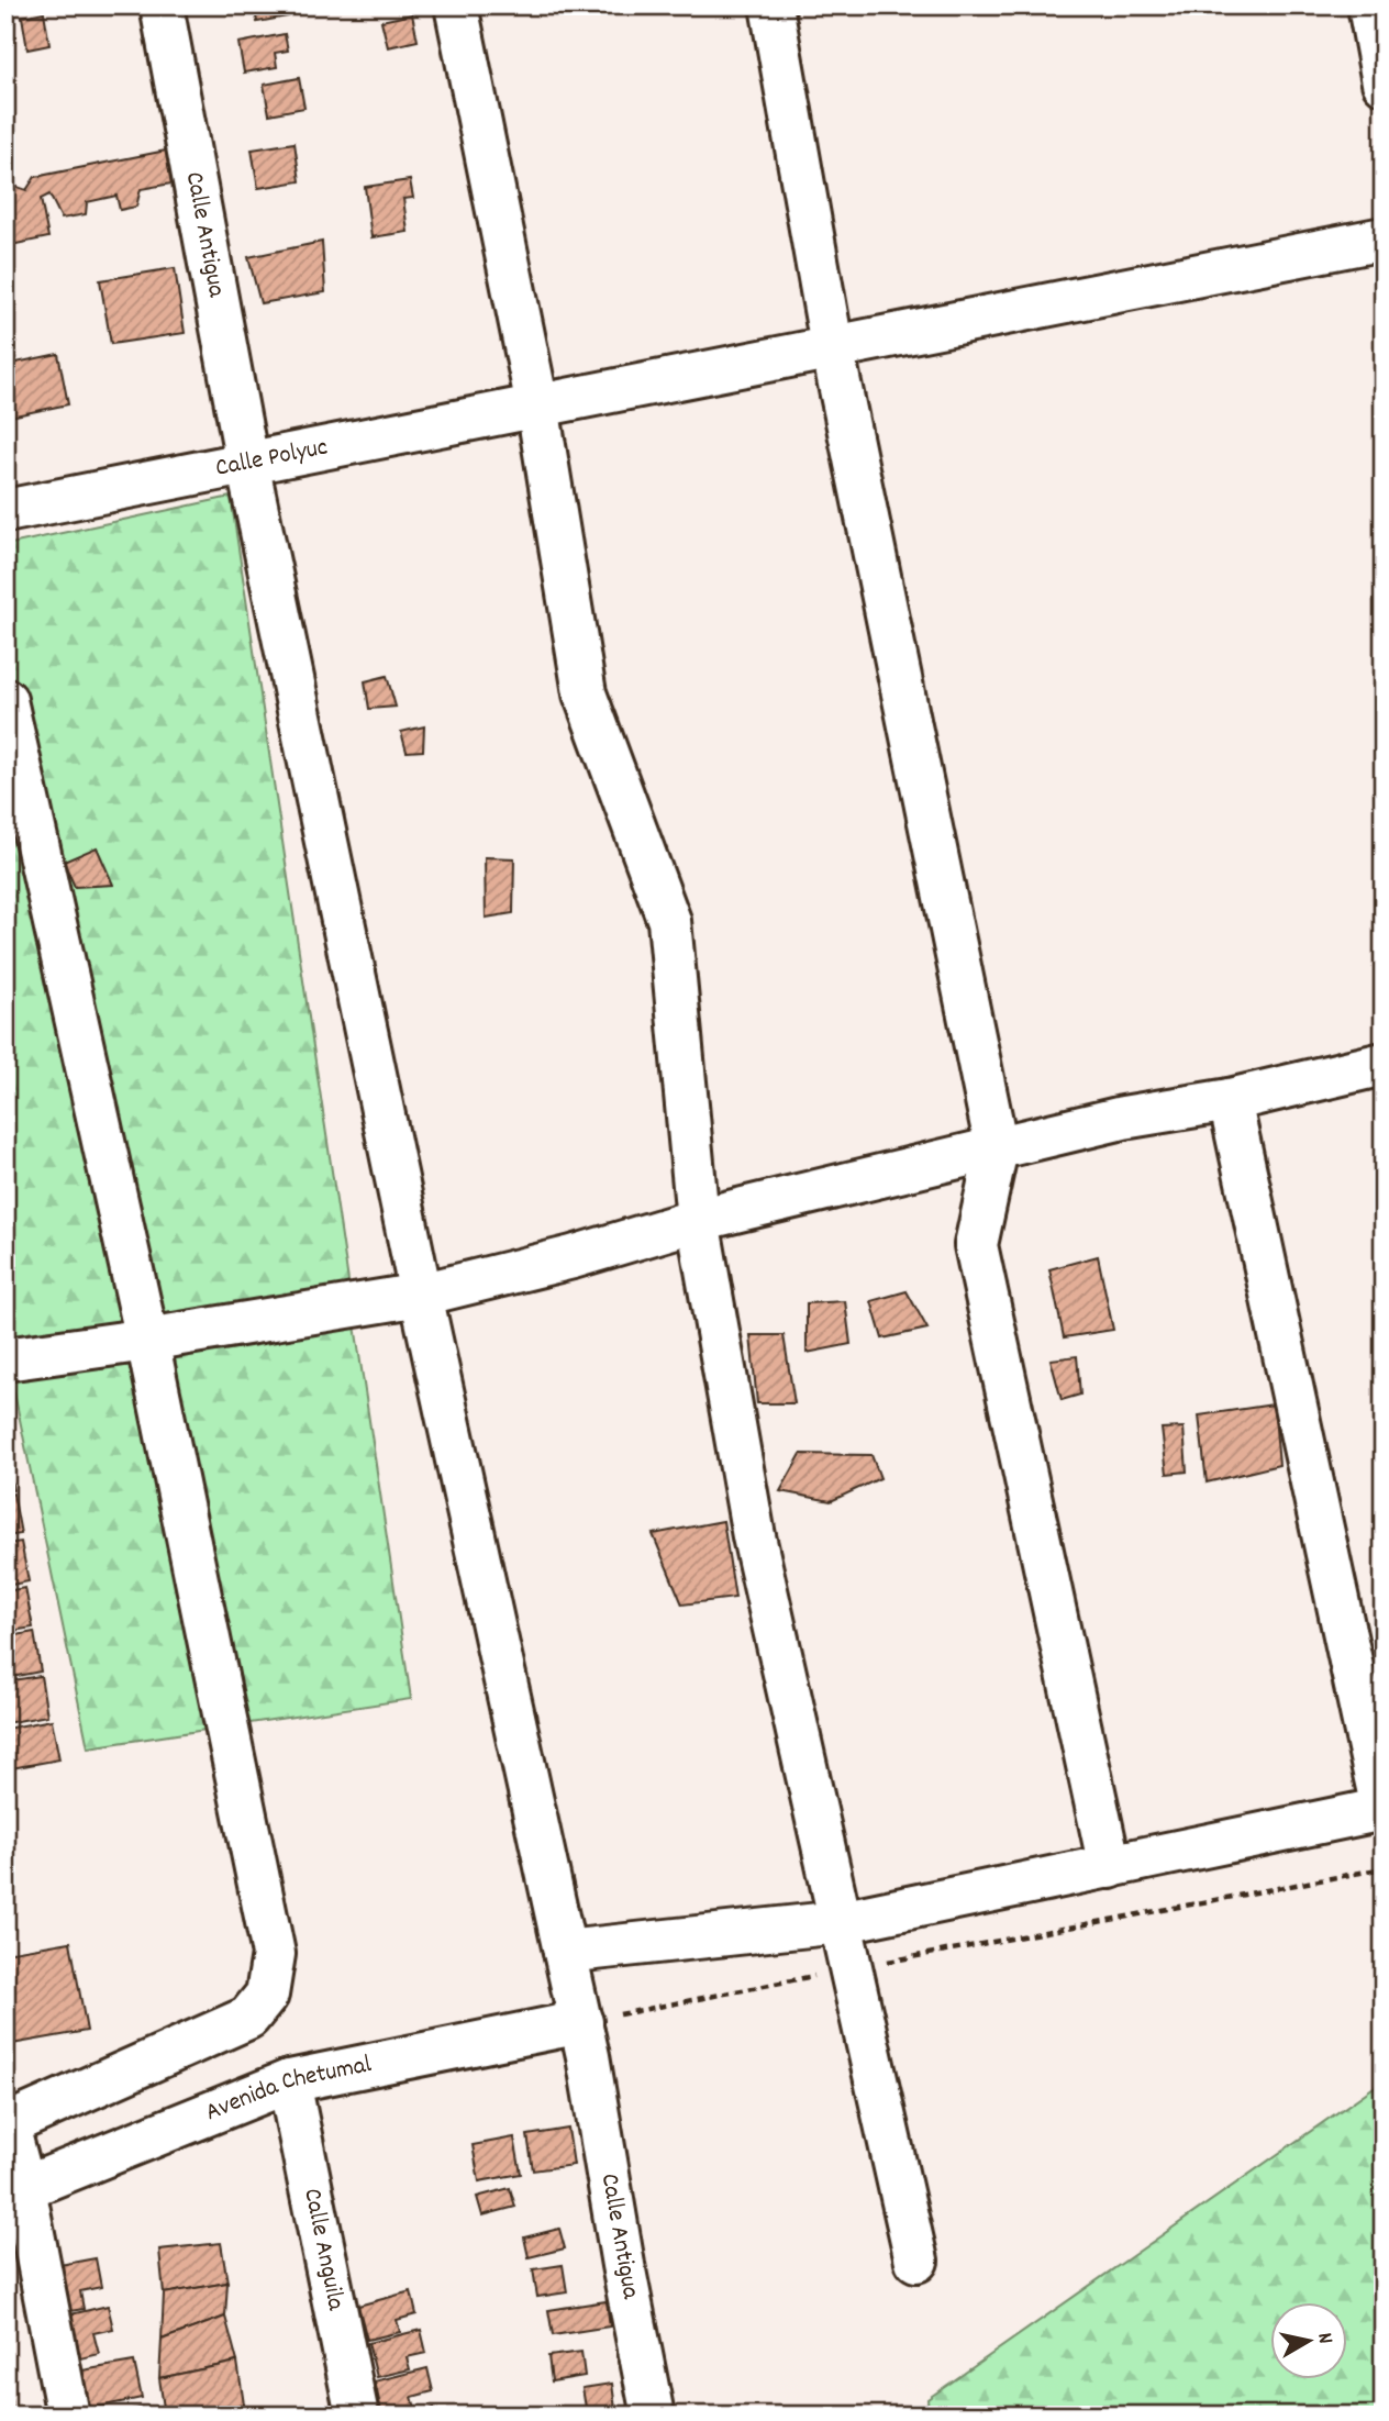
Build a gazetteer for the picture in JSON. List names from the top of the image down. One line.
{"streets":{"street":["Calle Antigua","Calle Polyuc","Avenida Chetumal","Calle Anguila"]},"crossings":[["Calle Antigua","Calle Polyuc"],["Calle Antigua","Avenida Chetumal"],["Avenida Chetumal","Calle Anguila"]],"north":"right"}
